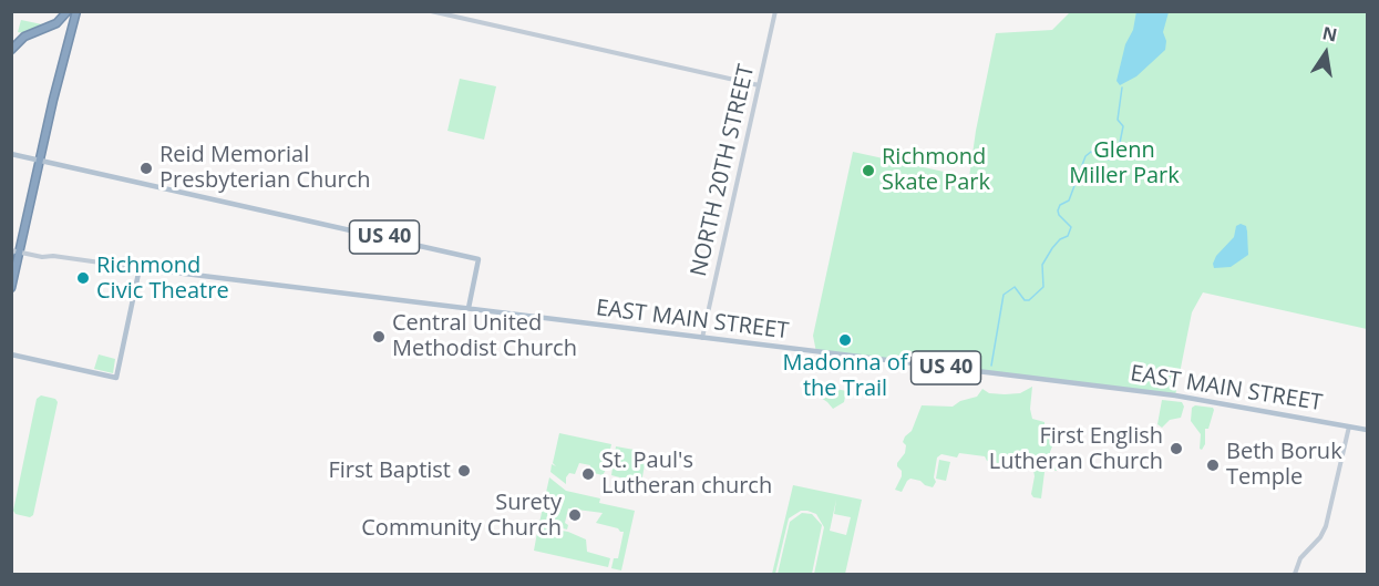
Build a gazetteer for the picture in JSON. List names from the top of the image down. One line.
{"streets":{"main road":["US 40","EAST MAIN STREET"],"street":["NORTH 20TH STREET"]},"crossings":[["NORTH 20TH STREET","EAST MAIN STREET"],["US 40","EAST MAIN STREET"]],"parks":["Glenn Miller Park"],"places":["Reid Memorial Presbyterian Church","Richmond Skate Park","Richmond Civic Theatre","Central United Methodist Church","Madonna of the Trail","First English Lutheran Church","Beth Boruk Temple","First Baptist","St. Paul's Lutheran church","Surety Community Church"],"north":"top"}
